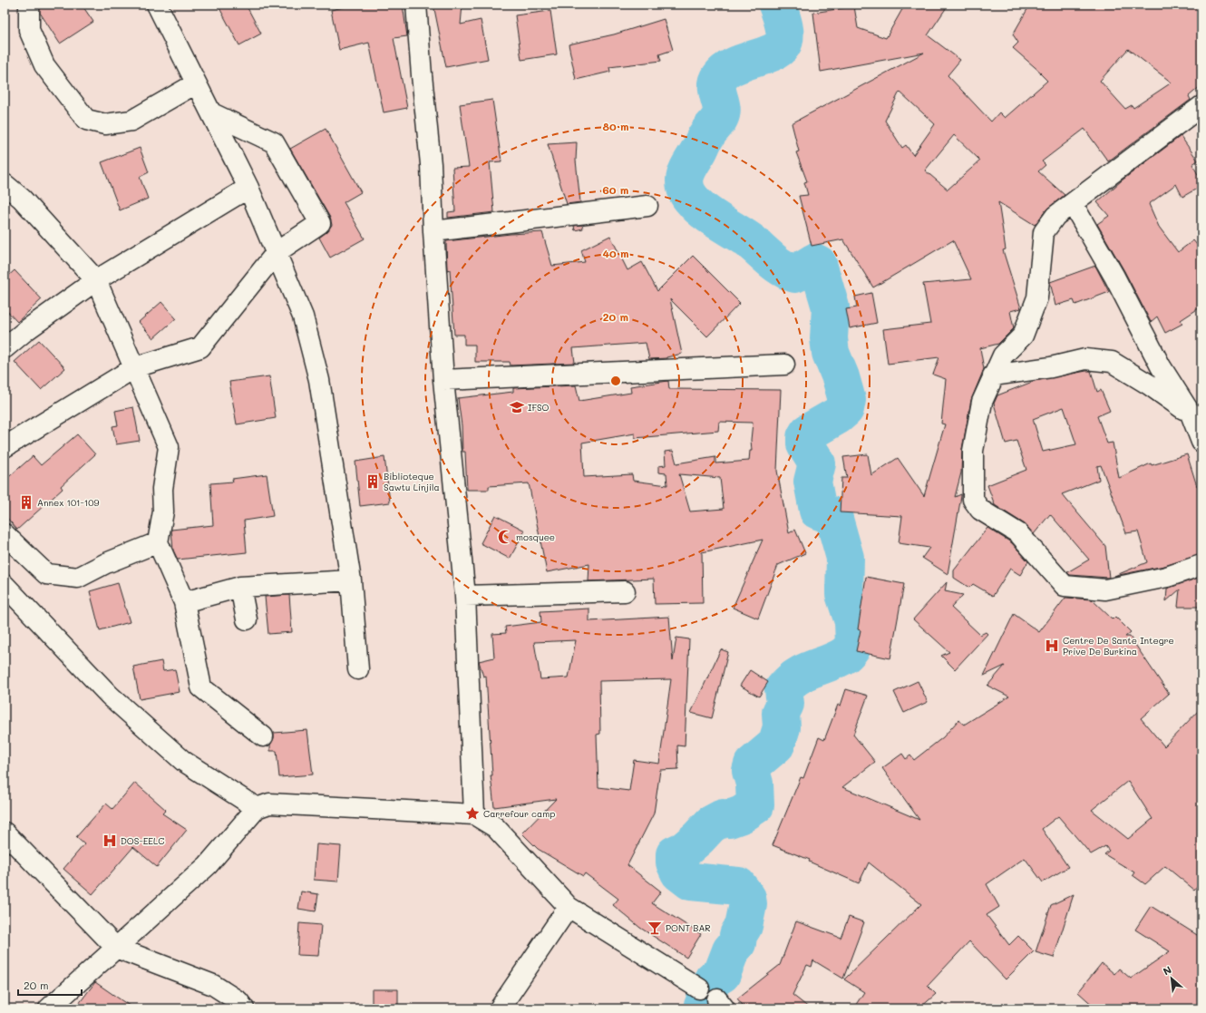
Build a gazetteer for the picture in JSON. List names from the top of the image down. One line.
{"places":{"school or university":["IFSO"],"building":["Biblioteque Sawtu Linjila","Annex 101-109"],"mosque":["mosquee"],"hospital":["Centre De Sante Integre Prive De Burkina","DOS-EELC"],"place":["Carrefour camp"],"bar":["PONT BAR"]},"scale_bar":"20 m","north":"top left","rings":["80 m","60 m","40 m","20 m"]}
